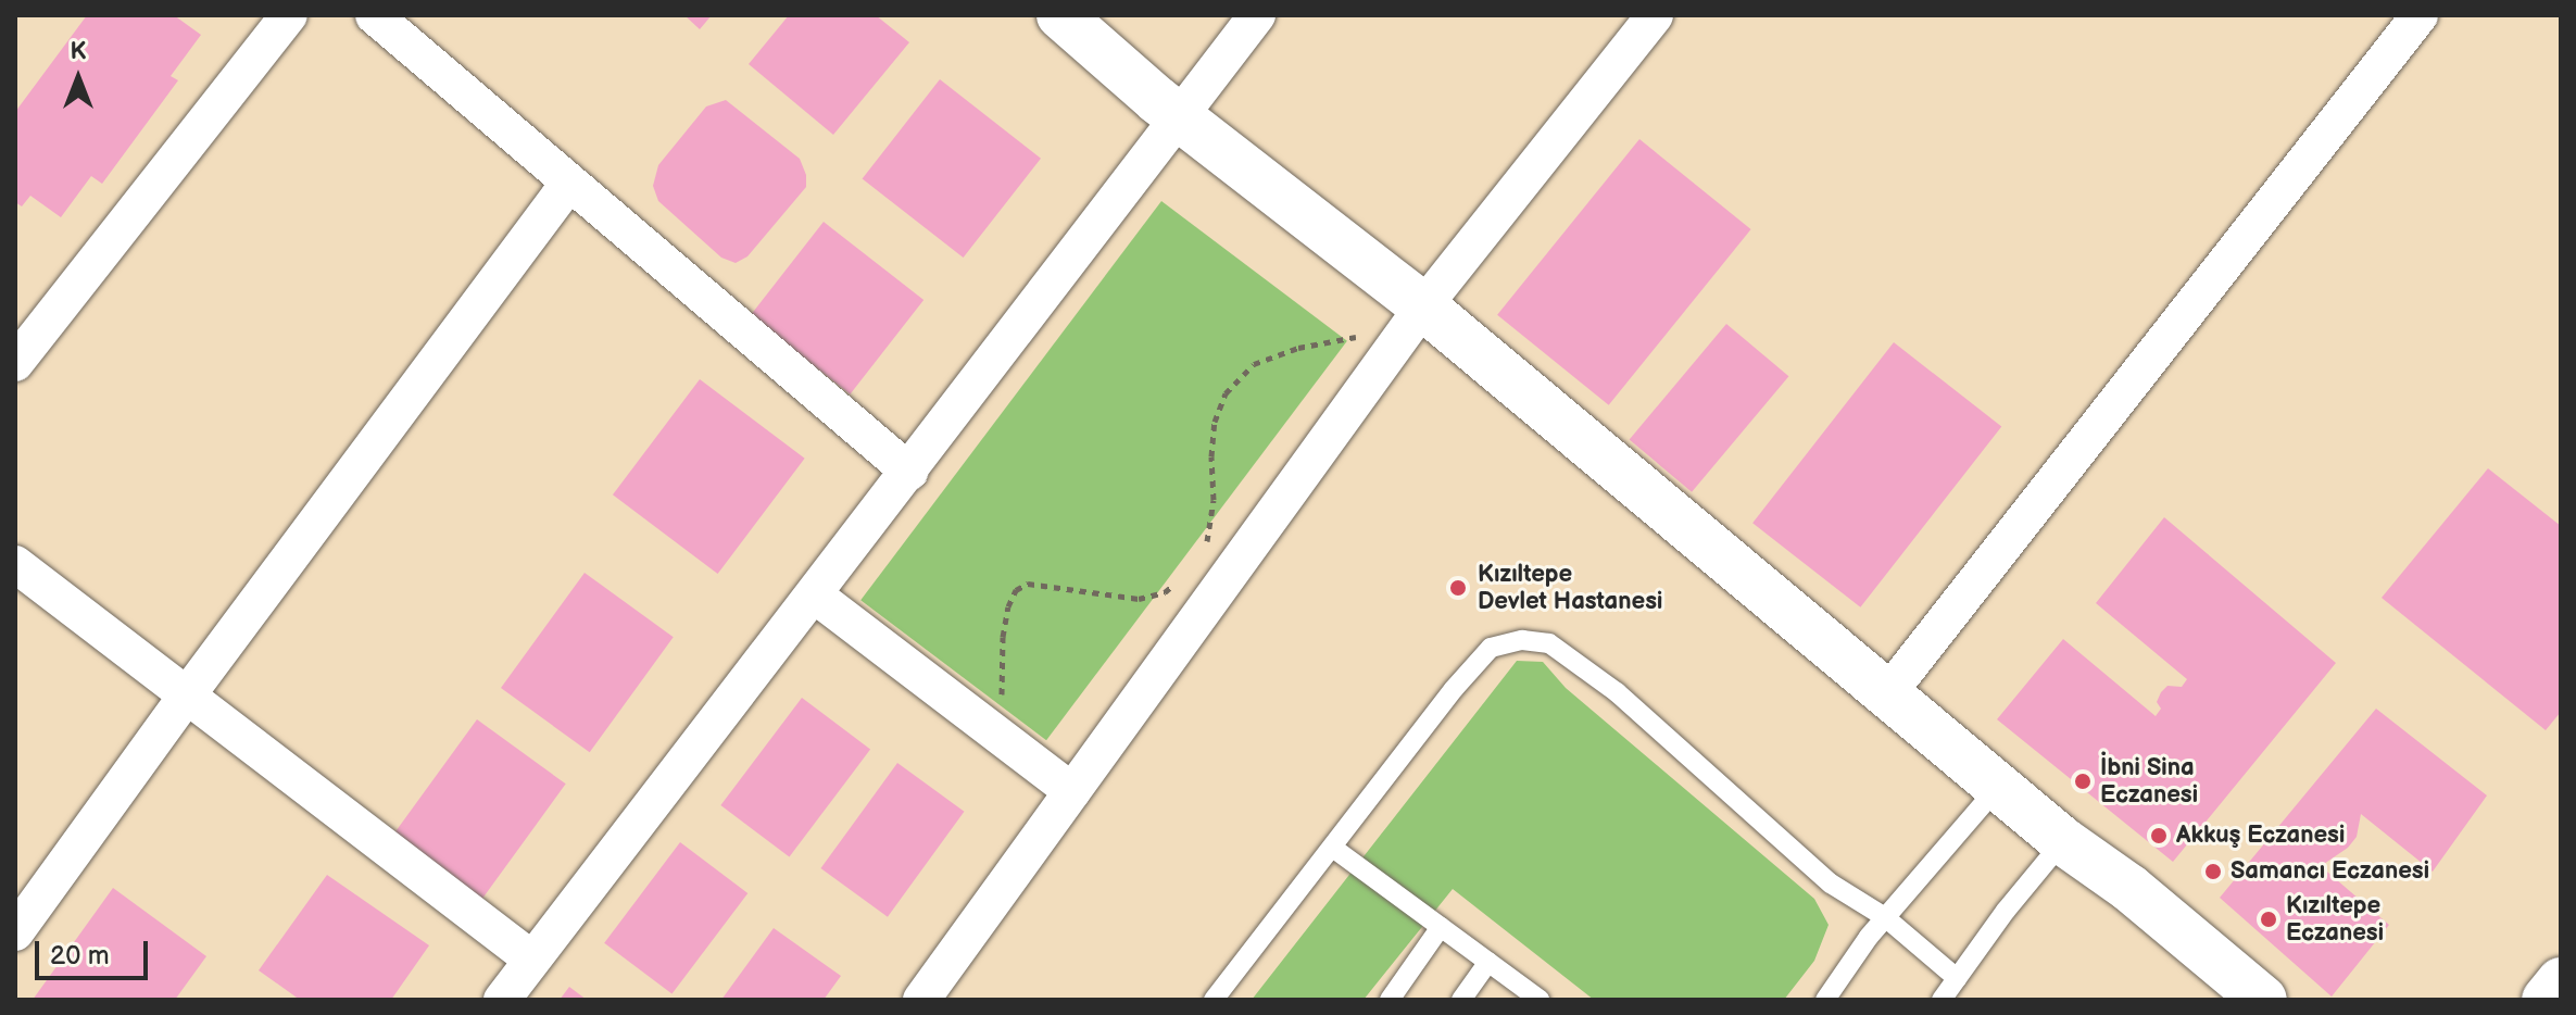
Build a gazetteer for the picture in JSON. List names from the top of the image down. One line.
{"places":["Kızıltepe Devlet Hastanesi","İbni Sina Eczanesi","Akkuş Eczanesi","Samancı Eczanesi","Kızıltepe Eczanesi"],"scale_bar":"20 m","north":"top"}
